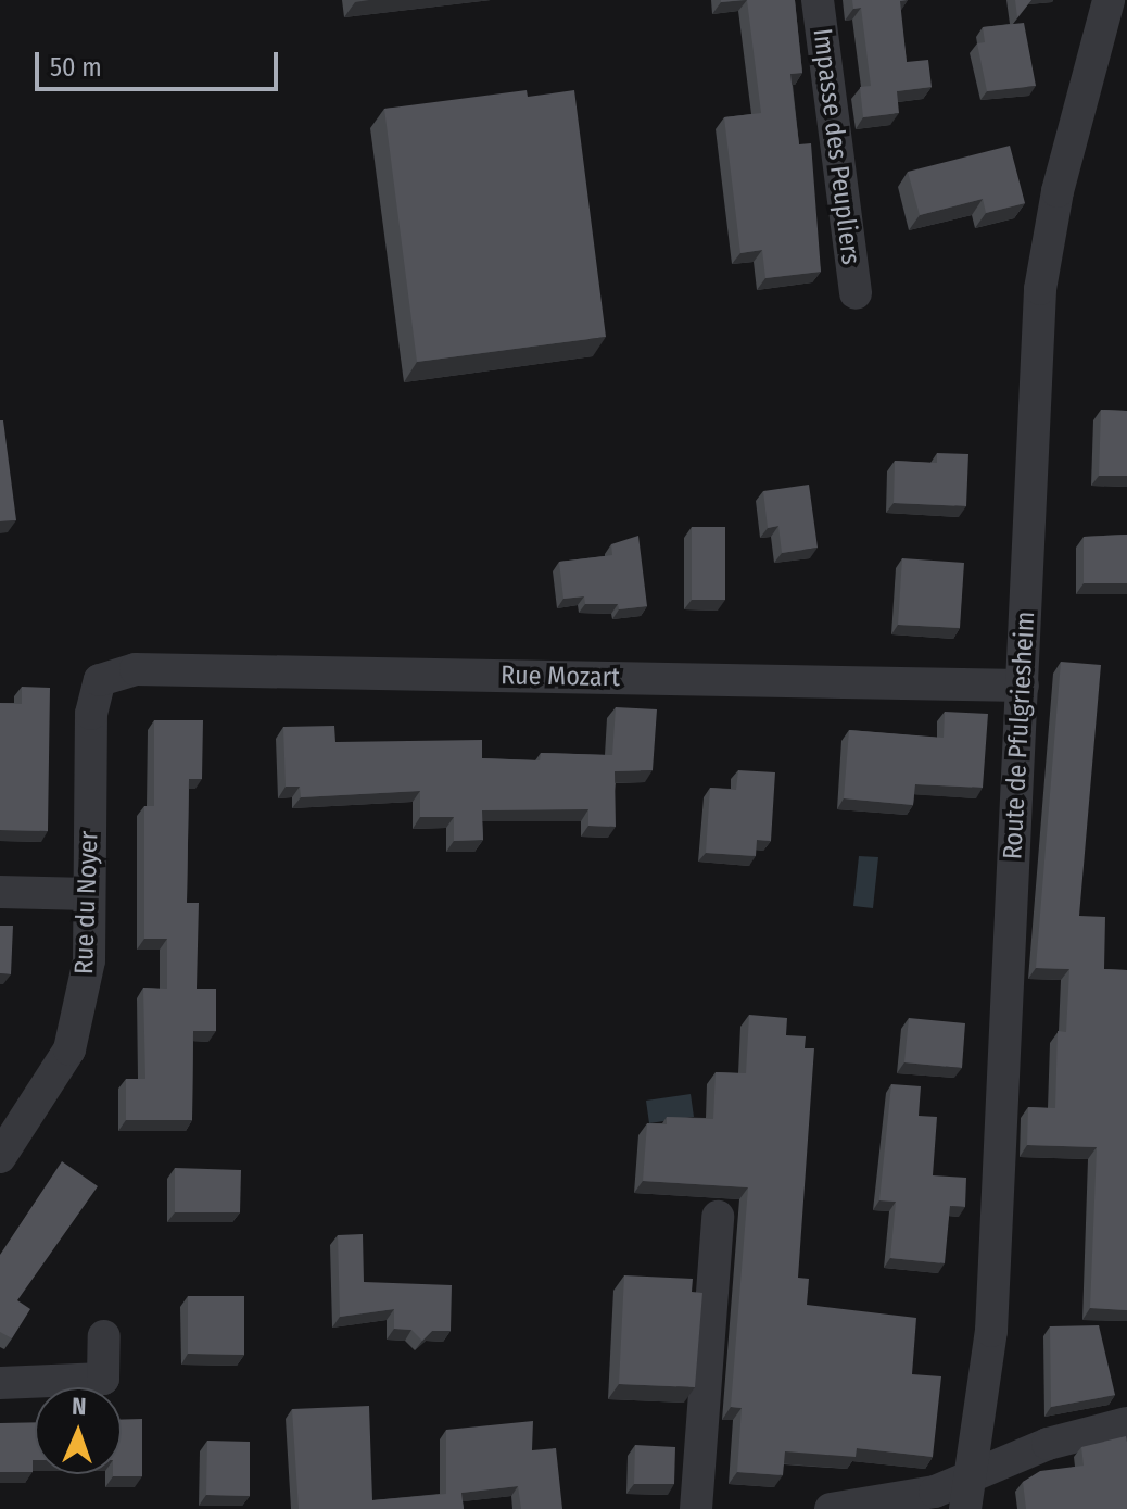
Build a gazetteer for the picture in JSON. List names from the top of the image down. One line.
{"streets":{"street":["Impasse des Peupliers","Rue Mozart","Route de Pfulgriesheim","Rue du Noyer"]},"crossings":[["Rue Mozart","Route de Pfulgriesheim"],["Rue Mozart","Rue du Noyer"]],"scale_bar":"50 m","north":"top"}
